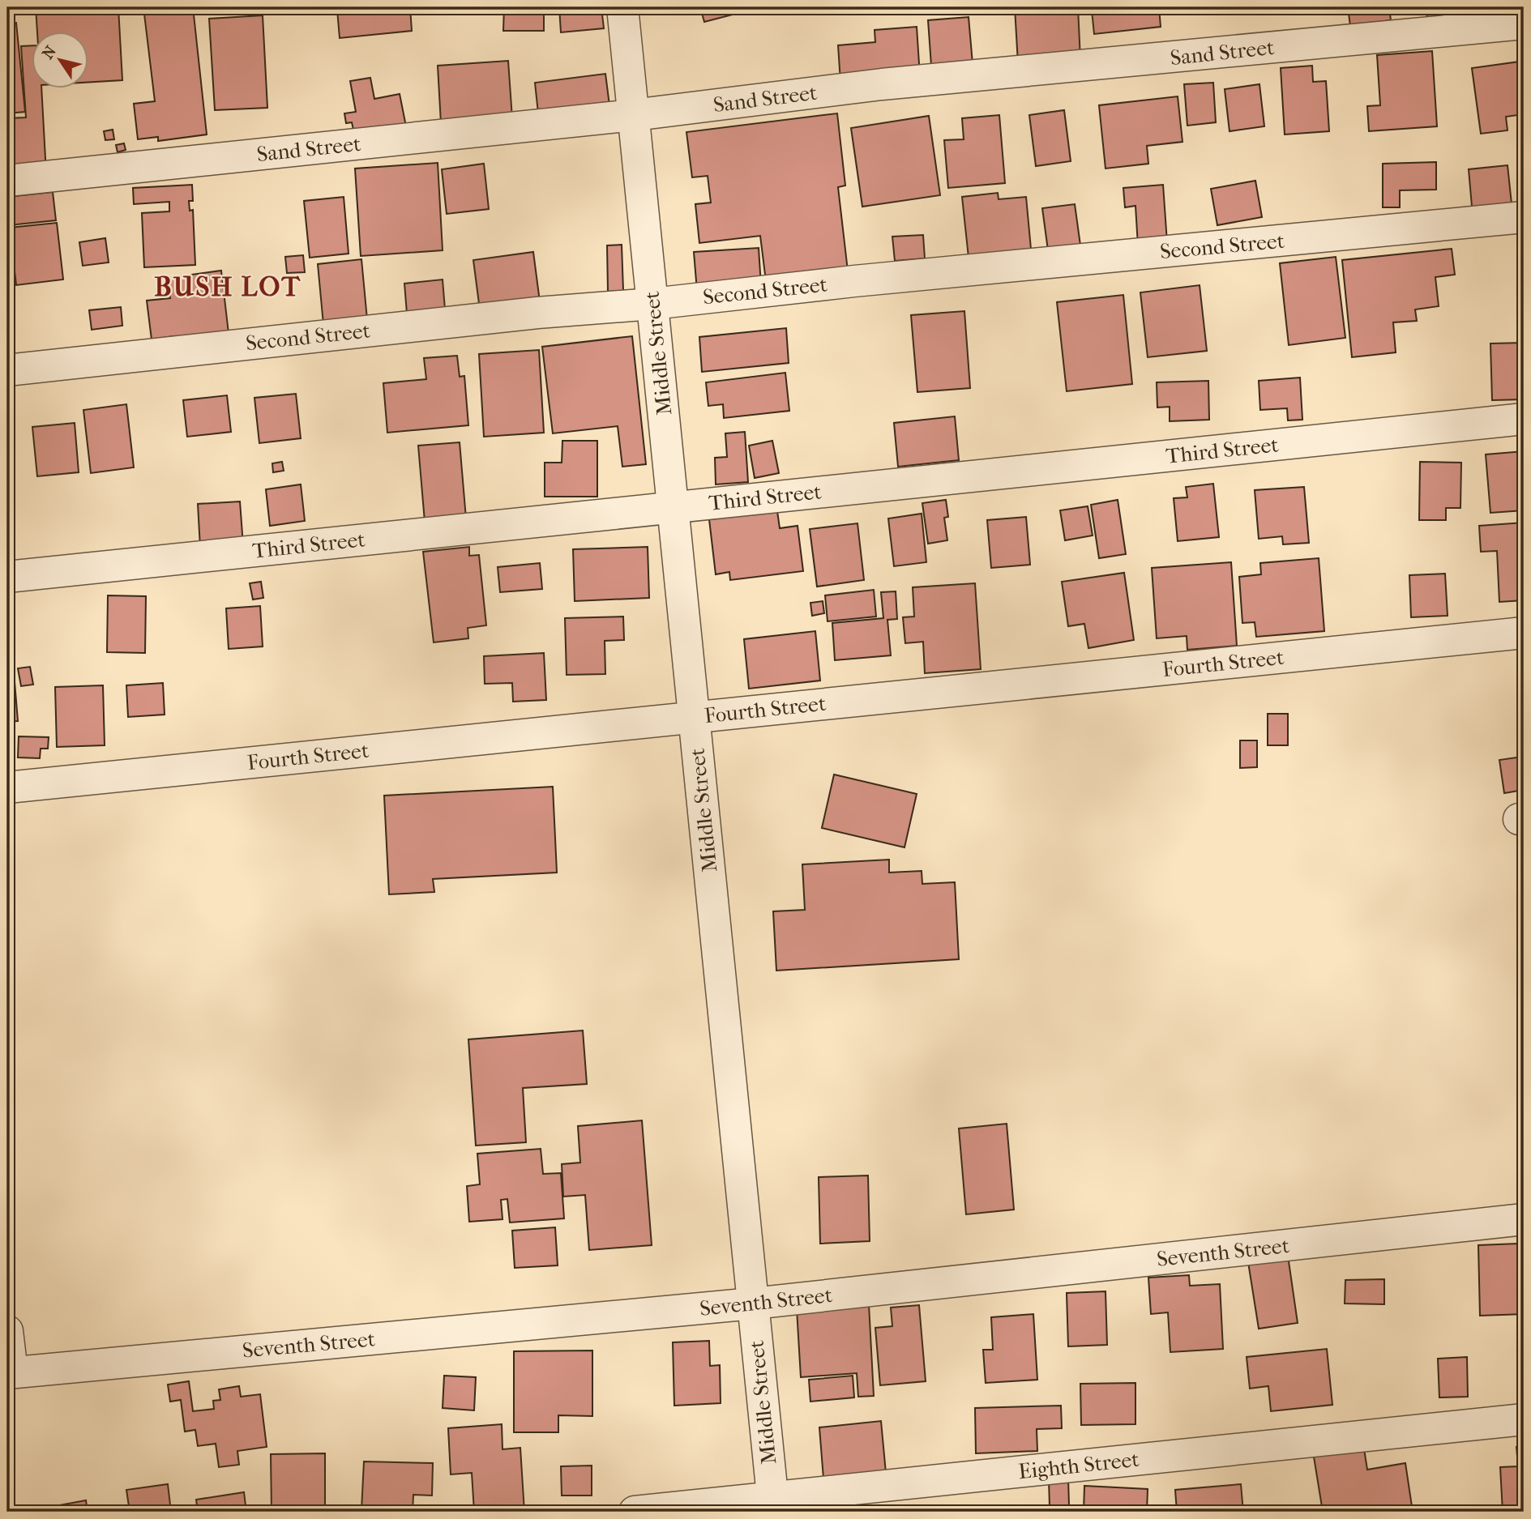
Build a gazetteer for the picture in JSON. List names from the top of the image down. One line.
{"streets":{"street":["Sand Street","Second Street","Middle Street","Third Street","Fourth Street","Seventh Street","Eighth Street"]},"crossings":[["Sand Street","Middle Street"],["Second Street","Middle Street"],["Middle Street","Third Street"],["Middle Street","Fourth Street"],["Middle Street","Seventh Street"],["Middle Street","Eighth Street"]],"districts":["BUSH LOT"],"north":"top left"}
